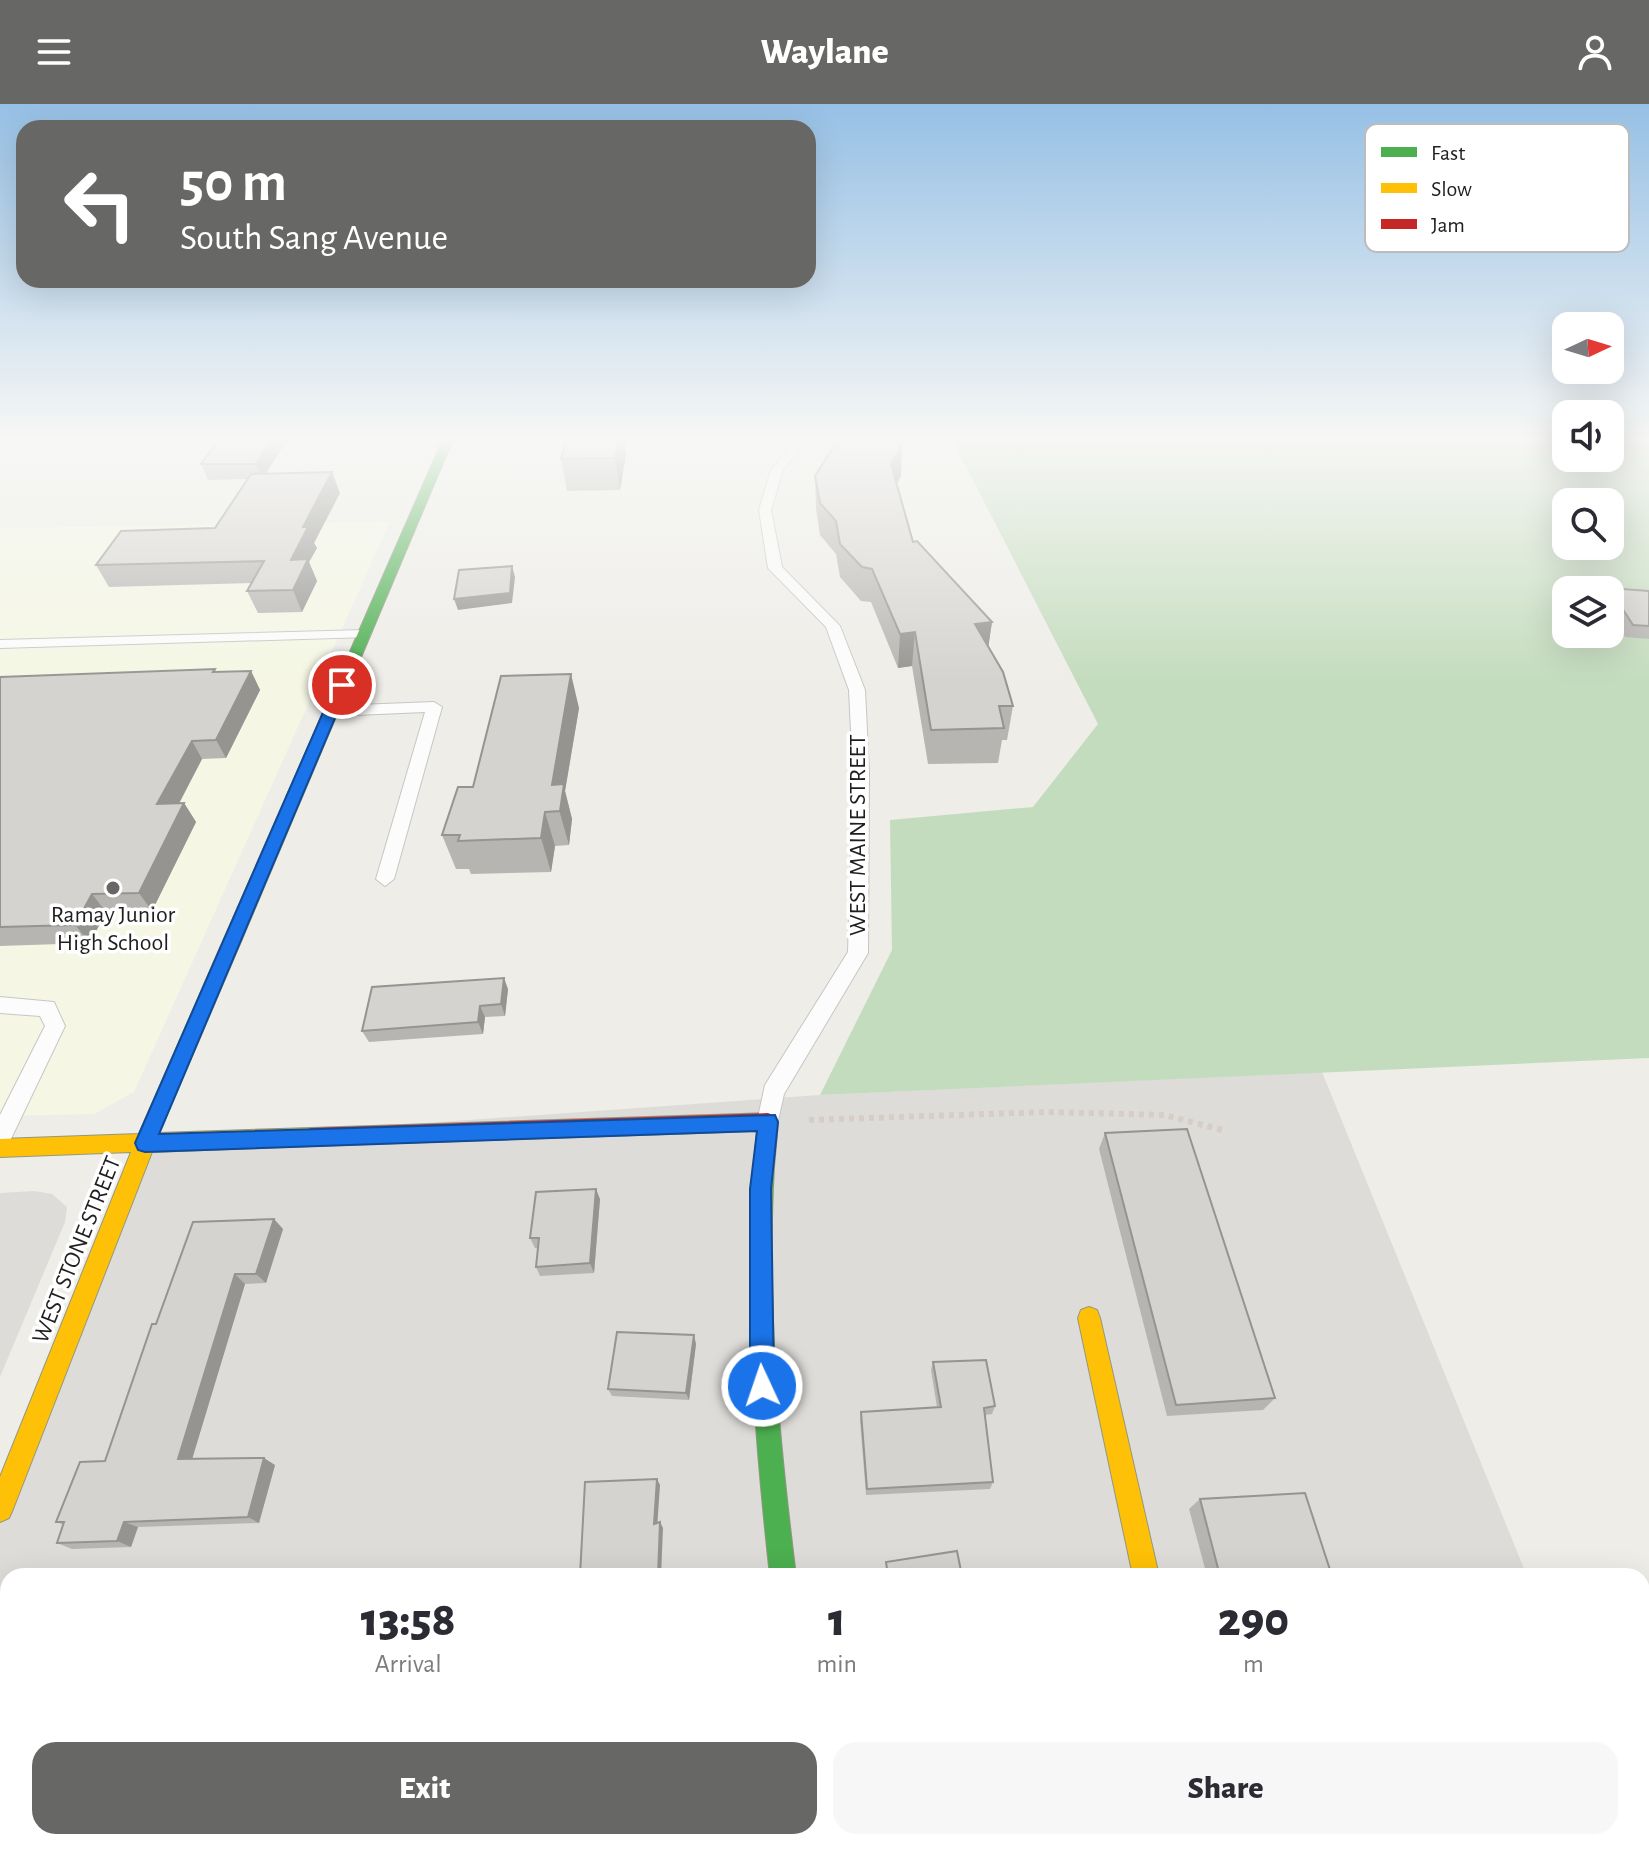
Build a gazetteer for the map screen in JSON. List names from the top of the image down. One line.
{"streets":{"street":["WEST MAINE STREET","WEST STONE STREET"]},"places":["Ramay Junior High School"],"legend":["Fast","Slow","Jam"],"north":"right","page":{"header":"Waylane","turn":["50 m","South Sang Avenue"],"eta":["13:58","Arrival","1","min","290","m"],"buttons":["Exit","Share"]}}
